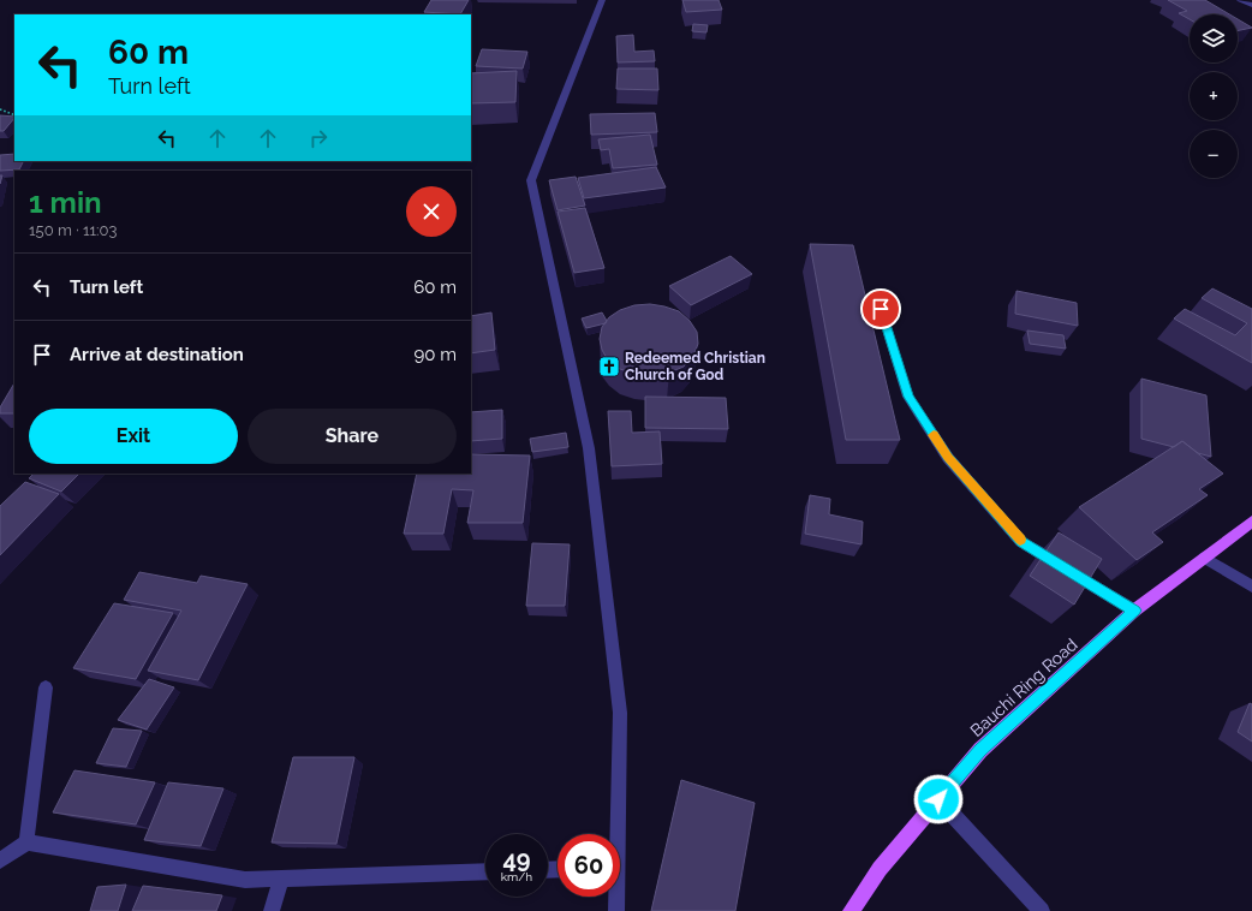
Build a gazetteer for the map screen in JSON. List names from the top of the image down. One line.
{"streets":{"main road":["Bauchi Ring Road"]},"places":{"church":["Redeemed Christian Church of God"]},"page":{"map_buttons":["+","−"],"turn":["60 m","Turn left"],"heading":["1 min","150 m · 11:03"],"list":[{"name":"Turn left","value":"60 m"},{"name":"Arrive at destination","value":"90 m"}],"buttons":["Exit","Share"],"speed":"49 km/h","limit":"60"}}
